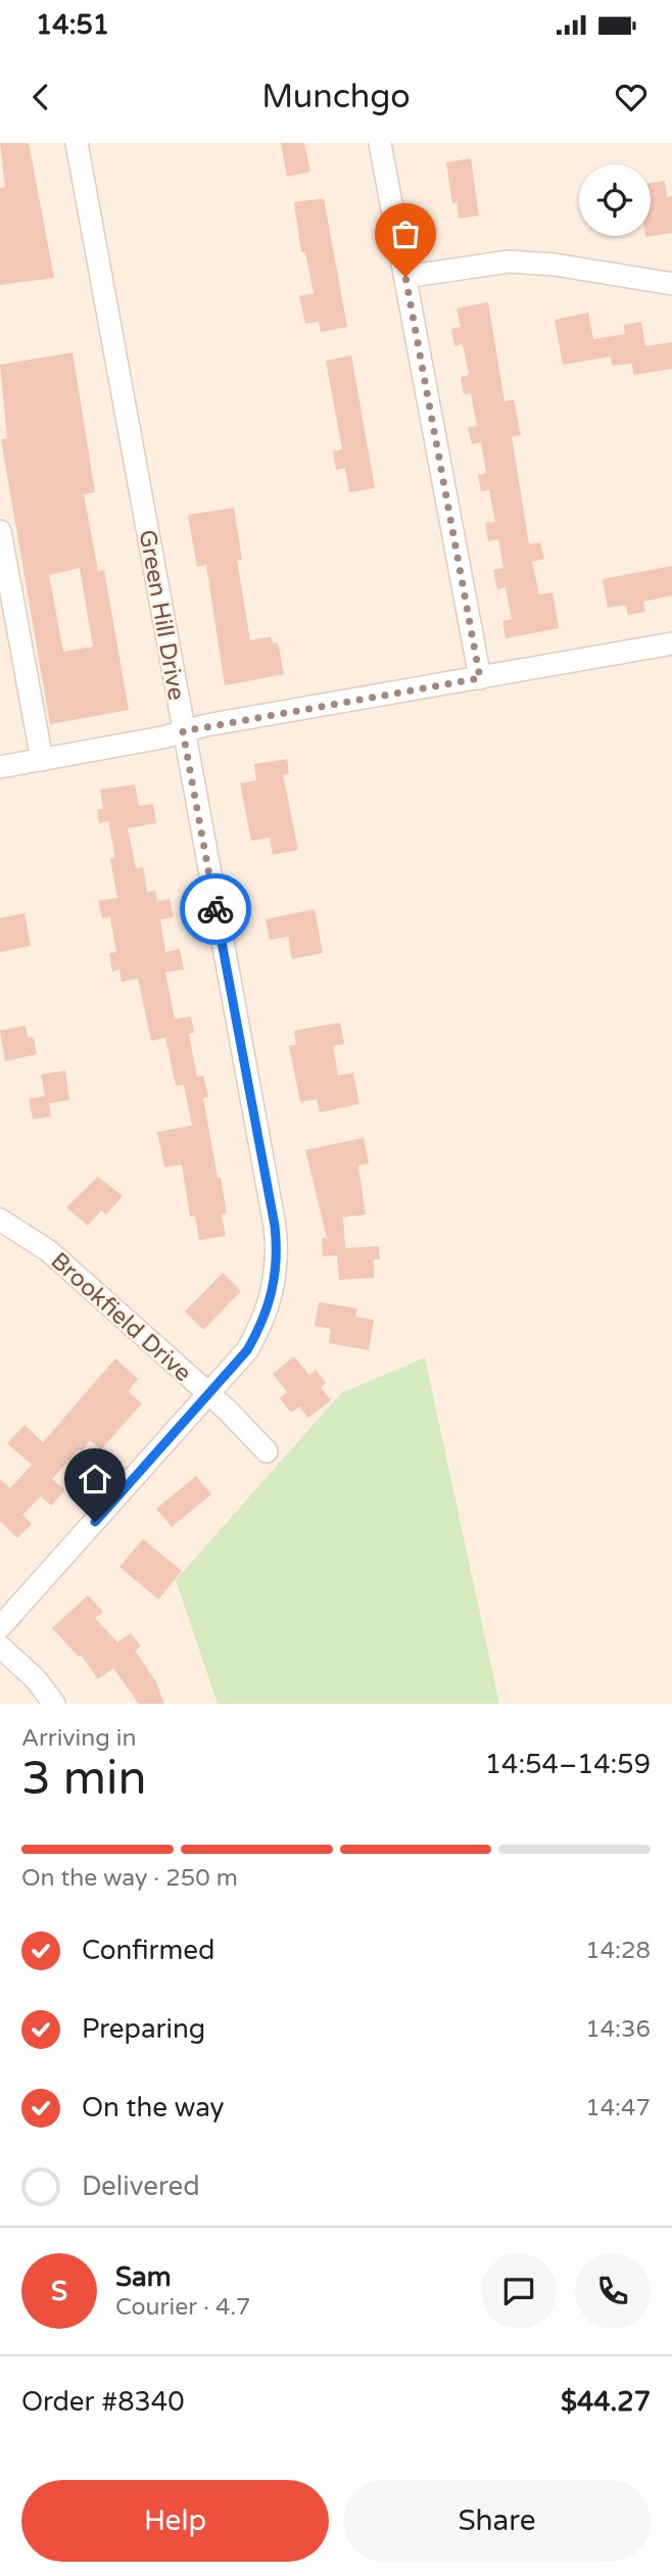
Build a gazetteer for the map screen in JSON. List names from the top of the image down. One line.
{"streets":{"street":["Green Hill Drive","Brookfield Drive"]},"crossings":[["Green Hill Drive","Brookfield Drive"]],"page":{"status":"14:51","header":"Munchgo","heading":["3 min","Arriving in","14:54–14:59"],"panel":["Sam","Courier · 4.7","Order #8340","$44.27"],"bar":"On the way · 250 m","list":[["Confirmed","14:28"],["Preparing","14:36"],["On the way","14:47"],"Delivered"],"round":"S","buttons":["Help","Share"]}}
